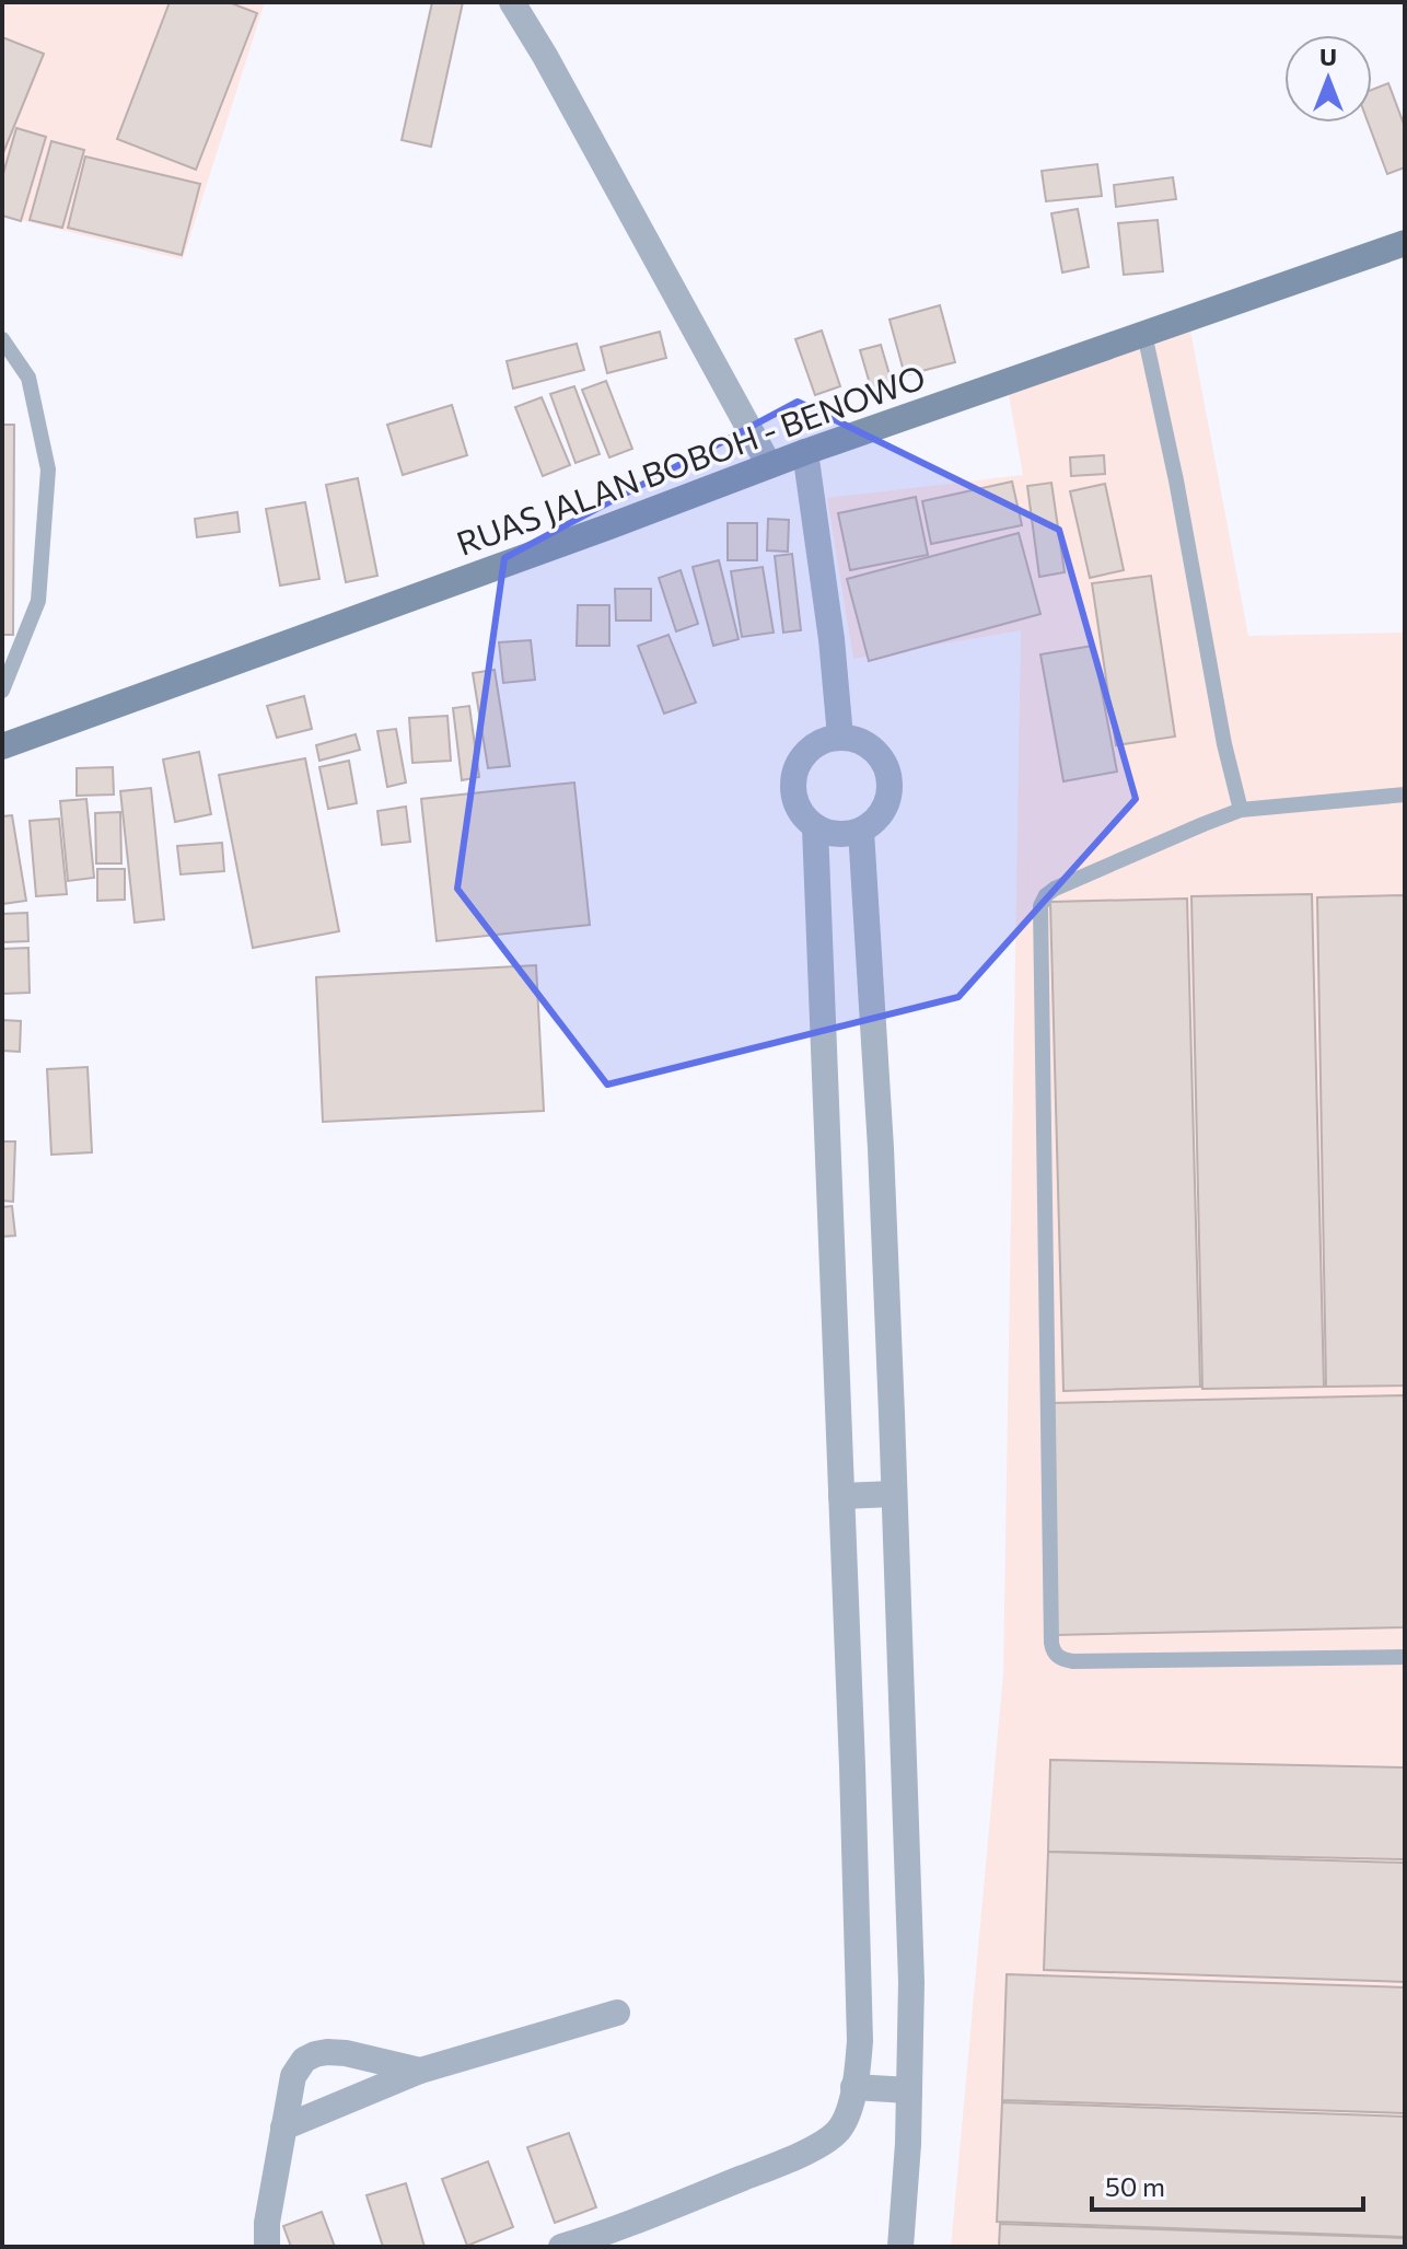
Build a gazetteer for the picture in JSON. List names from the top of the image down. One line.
{"streets":{"main road":["RUAS JALAN BOBOH - BENOWO"]},"scale_bar":"50 m","north":"top"}
